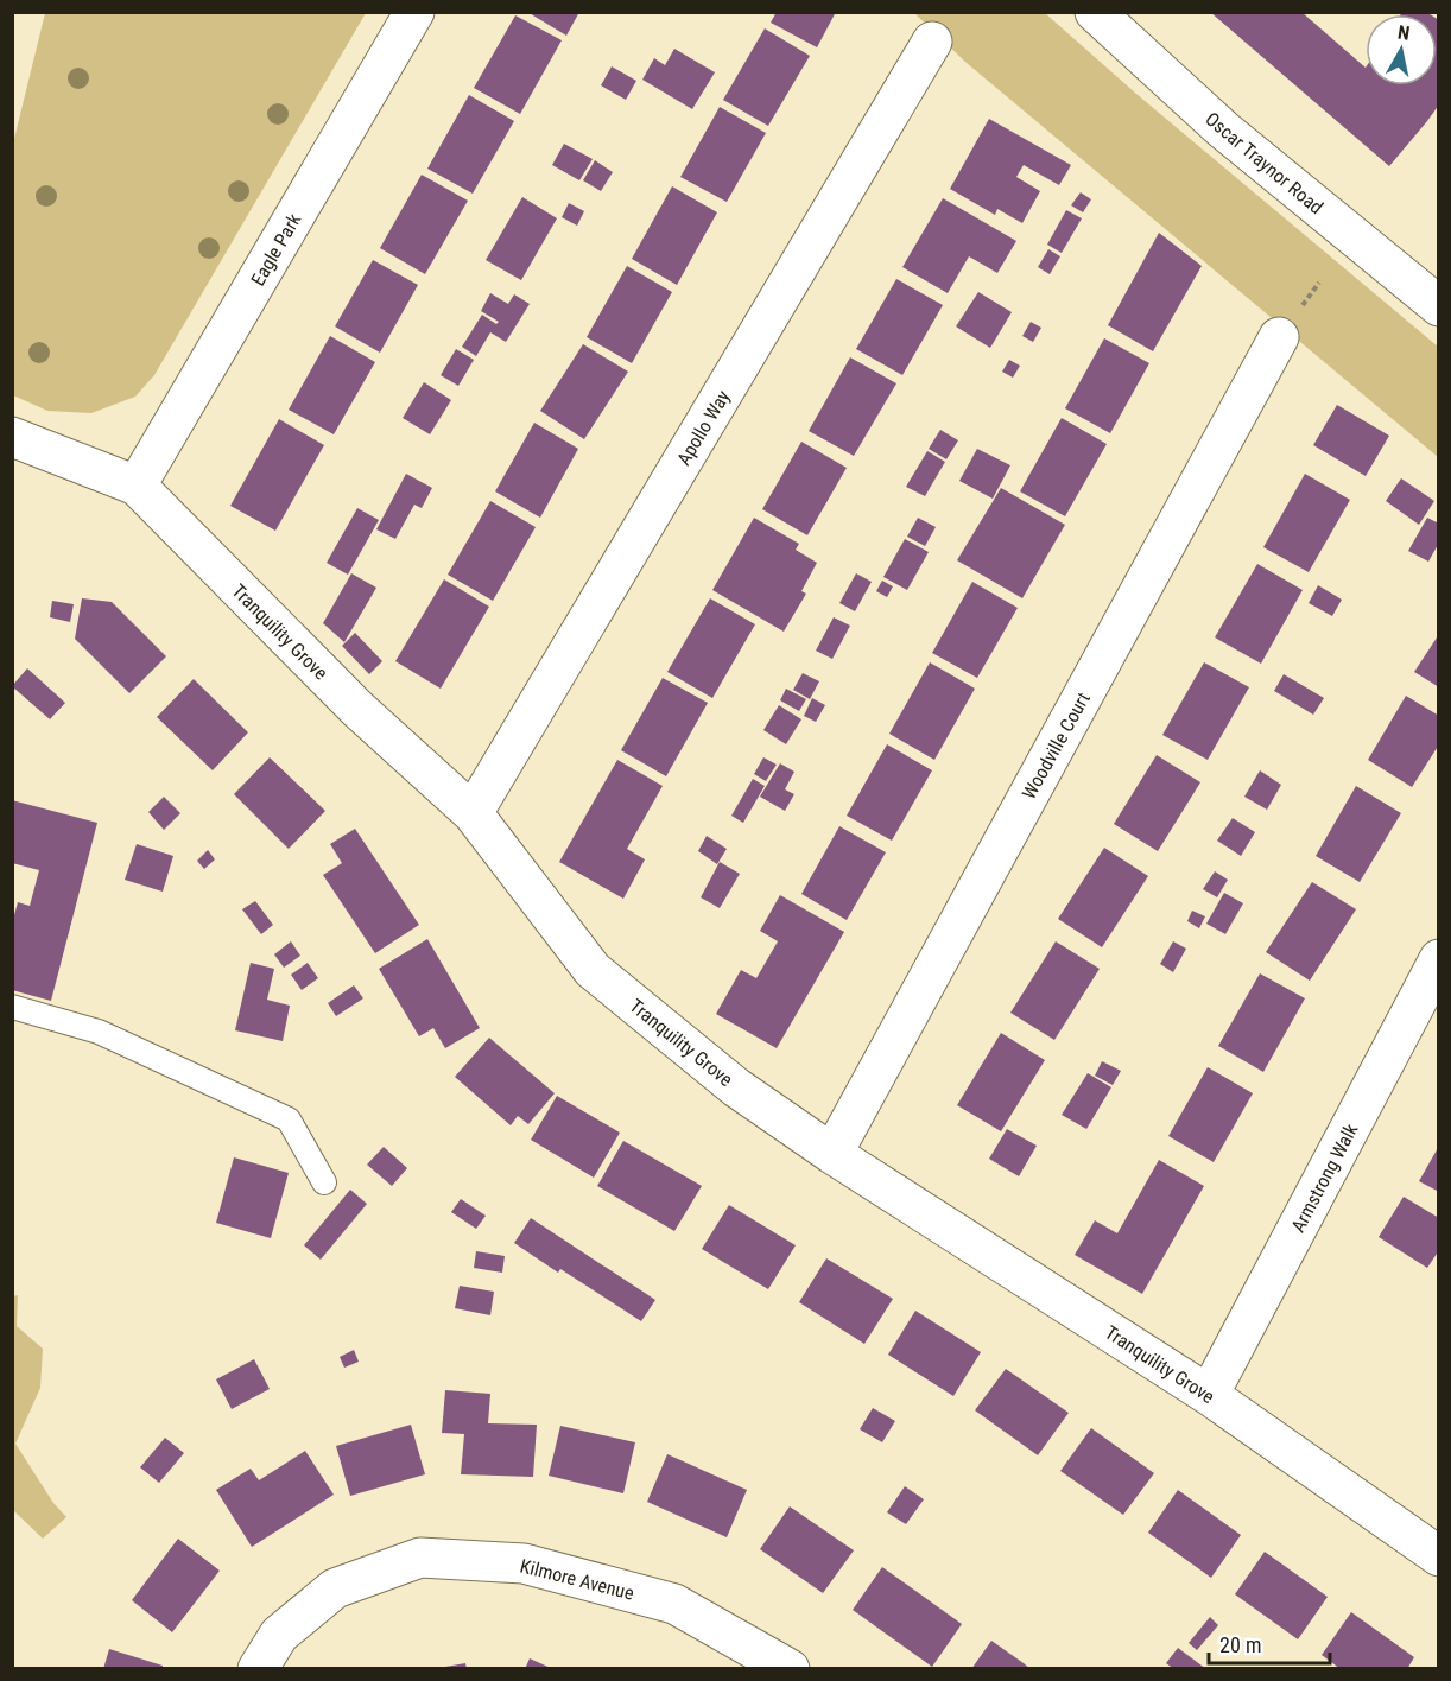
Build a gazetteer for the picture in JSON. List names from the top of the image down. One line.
{"streets":{"street":["Oscar Traynor Road","Eagle Park","Apollo Way","Tranquility Grove","Woodville Court","Armstrong Walk","Kilmore Avenue"]},"crossings":[["Eagle Park","Tranquility Grove"],["Apollo Way","Tranquility Grove"],["Tranquility Grove","Woodville Court"],["Tranquility Grove","Armstrong Walk"]],"scale_bar":"20 m","north":"top"}
